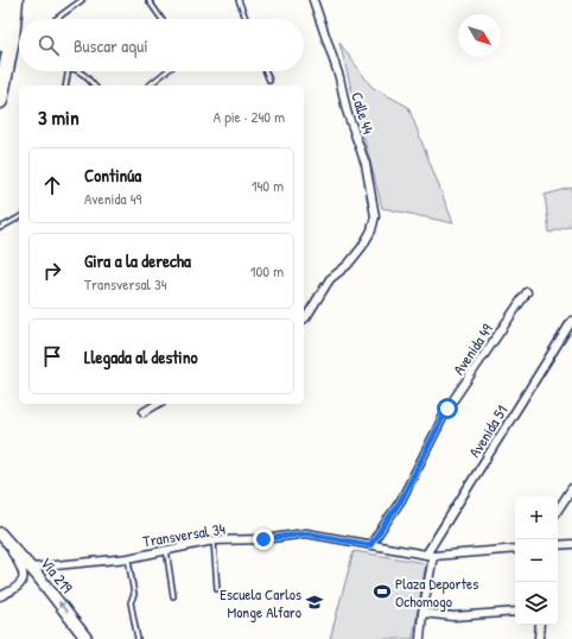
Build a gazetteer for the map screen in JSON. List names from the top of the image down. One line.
{"streets":{"main road":["Vía 219"],"street":["Calle 44","Avenida 49","Avenida 51","Transversal 34"]},"crossings":[["Avenida 49","Transversal 34"],["Avenida 51","Transversal 34"],["Transversal 34","Vía 219"]],"one_way":["Vía 219"],"places":{"sports":["Plaza Deportes Ochomogo"],"school or university":["Escuela Carlos Monge Alfaro"]},"north":"bottom right","page":{"search":"Buscar aquí","heading":["3 min","A pie · 240 m"],"list":[["Continúa","Avenida 49","140 m"],["Gira a la derecha","Transversal 34","100 m"],"Llegada al destino"],"map_buttons":["+","−"]}}
